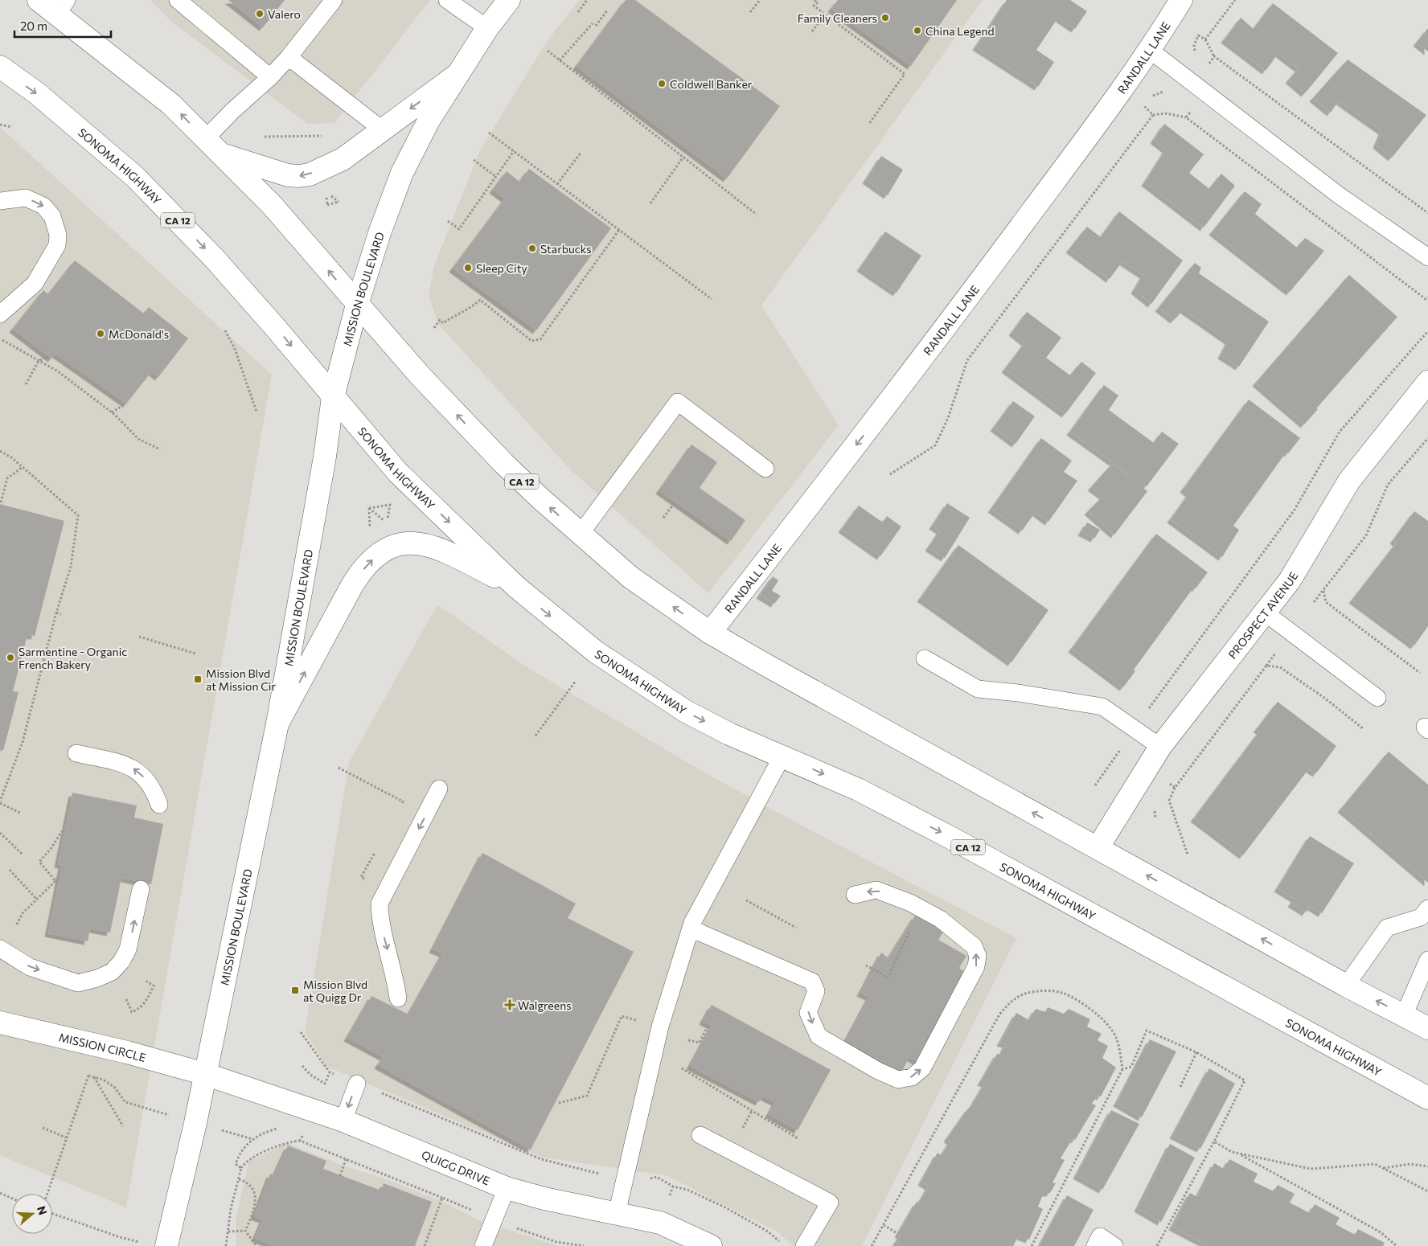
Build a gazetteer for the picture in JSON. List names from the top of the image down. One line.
{"streets":{"main road":["RANDALL LANE","SONOMA HIGHWAY","CA 12","MISSION BOULEVARD","PROSPECT AVENUE","MISSION CIRCLE","QUIGG DRIVE"]},"crossings":[["RANDALL LANE","CA 12"],["SONOMA HIGHWAY","MISSION BOULEVARD"],["CA 12","MISSION BOULEVARD"],["CA 12","PROSPECT AVENUE"],["MISSION BOULEVARD","MISSION CIRCLE"],["MISSION BOULEVARD","QUIGG DRIVE"],["MISSION CIRCLE","QUIGG DRIVE"]],"one_way":["RANDALL LANE"],"places":{"other":["Valero","Family Cleaners","China Legend","Coldwell Banker","Starbucks","Sleep City","McDonald's","Sarmentine - Organic French Bakery"],"transit":["Mission Blvd at Mission Cir","Mission Blvd at Quigg Dr"],"health":["Walgreens"]},"scale_bar":"20 m","north":"right"}
